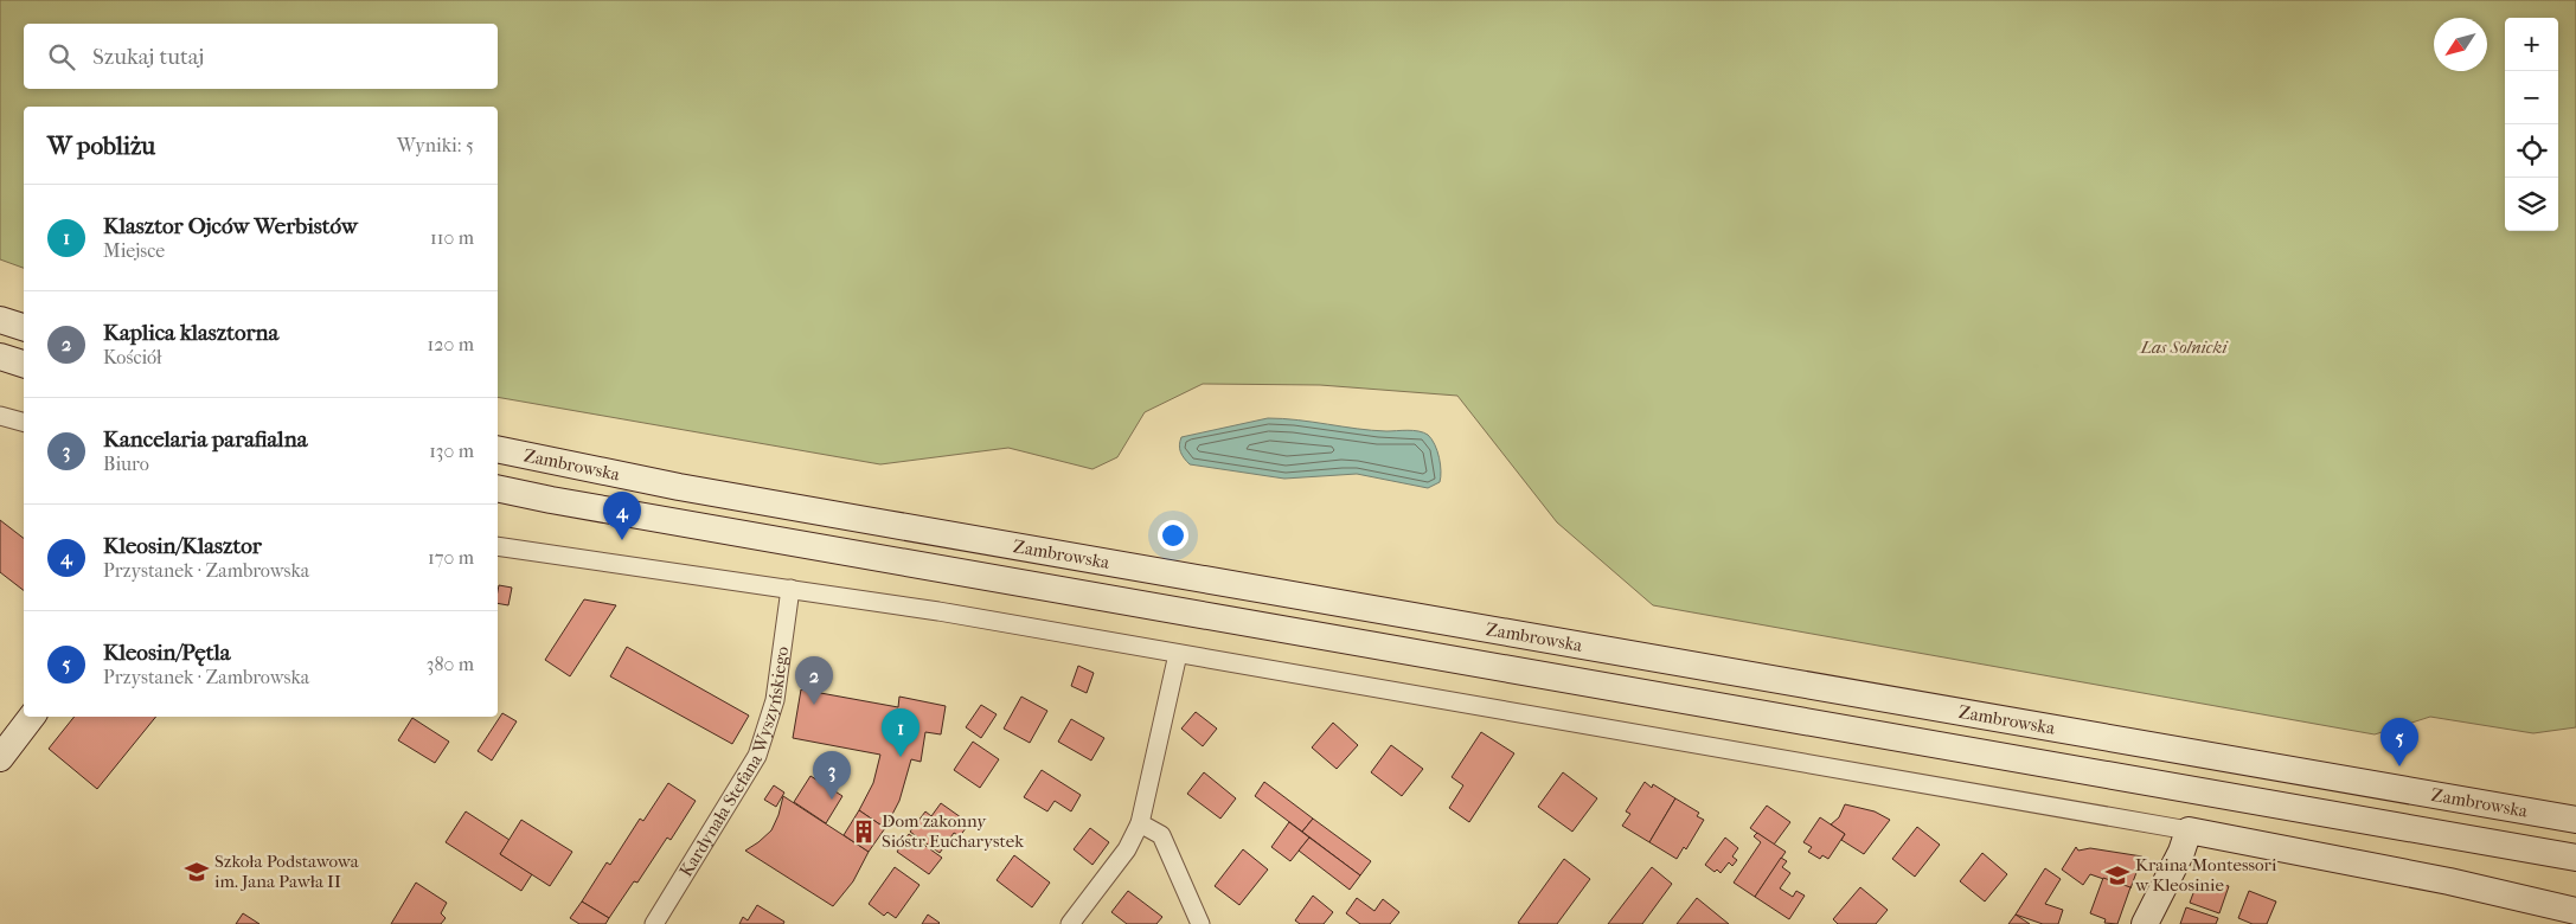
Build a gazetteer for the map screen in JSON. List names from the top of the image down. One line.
{"streets":{"main road":["Zambrowska"],"street":["Kardynała Stefana Wyszyńskiego"]},"parks":["Las Solnicki"],"places":{"building":["Dom zakonny Sióstr Eucharystek"],"school or university":["Szkoła Podstawowa im. Jana Pawła II","Kraina Montessori w Kleosinie"]},"north":"bottom left","page":{"map_buttons":["+","−"],"search":"Szukaj tutaj","heading":["W pobliżu","Wyniki: 5"],"list":[{"mark":"1","name":"Klasztor Ojców Werbistów","note":"Miejsce","value":"110 m"},{"mark":"2","name":"Kaplica klasztorna","note":"Kościół","value":"120 m"},{"mark":"3","name":"Kancelaria parafialna","note":"Biuro","value":"130 m"},{"mark":"4","name":"Kleosin/Klasztor","note":"Przystanek · Zambrowska","value":"170 m"},{"mark":"5","name":"Kleosin/Pętla","note":"Przystanek · Zambrowska","value":"380 m"}],"pins":["4","2","1","5","3"]}}
